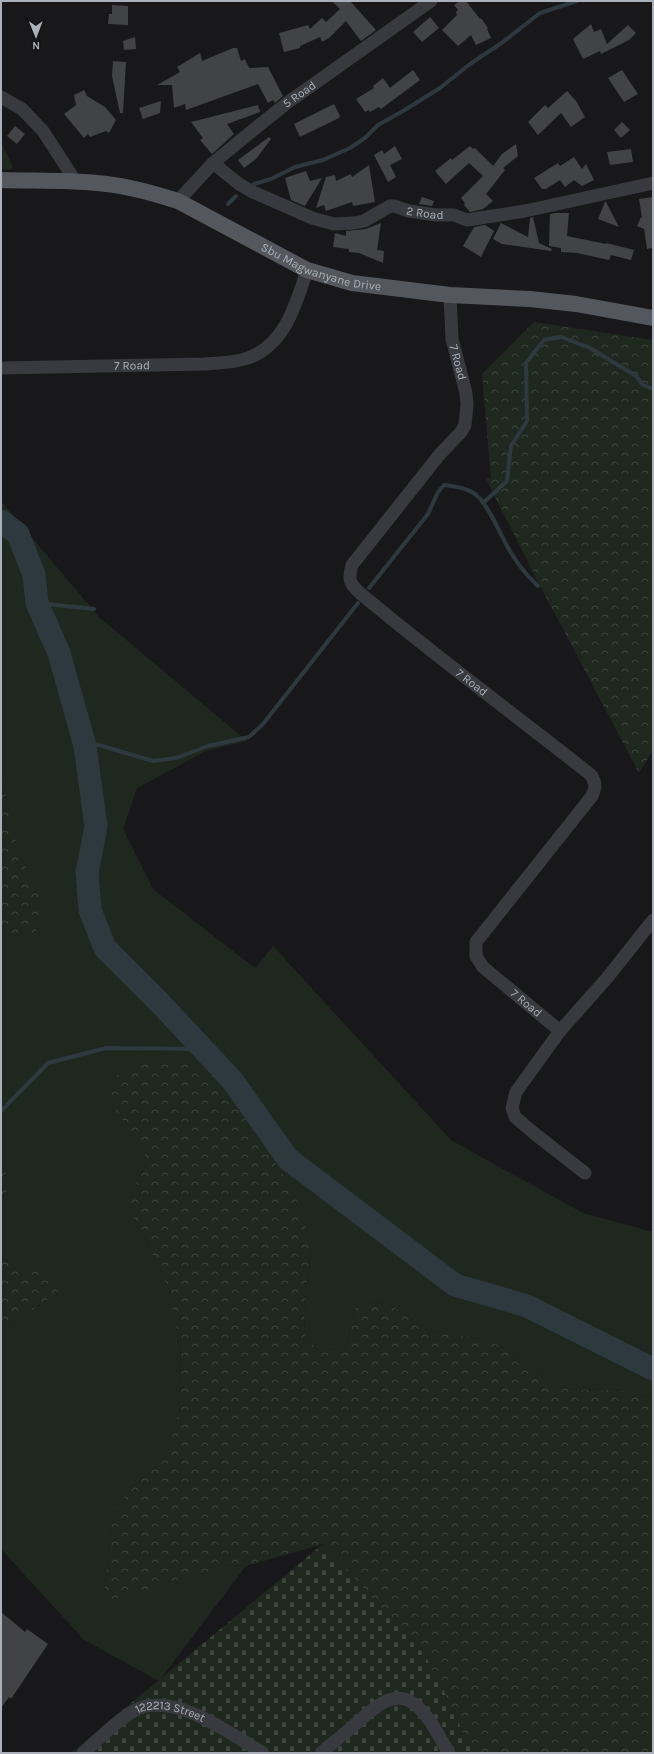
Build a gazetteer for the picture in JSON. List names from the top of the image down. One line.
{"streets":{"main road":["Sbu Magwanyane Drive"],"street":["5 Road","2 Road","7 Road","122213 Street"]},"crossings":[["5 Road","2 Road"],["5 Road","Sbu Magwanyane Drive"],["Sbu Magwanyane Drive","7 Road"]],"north":"bottom"}
